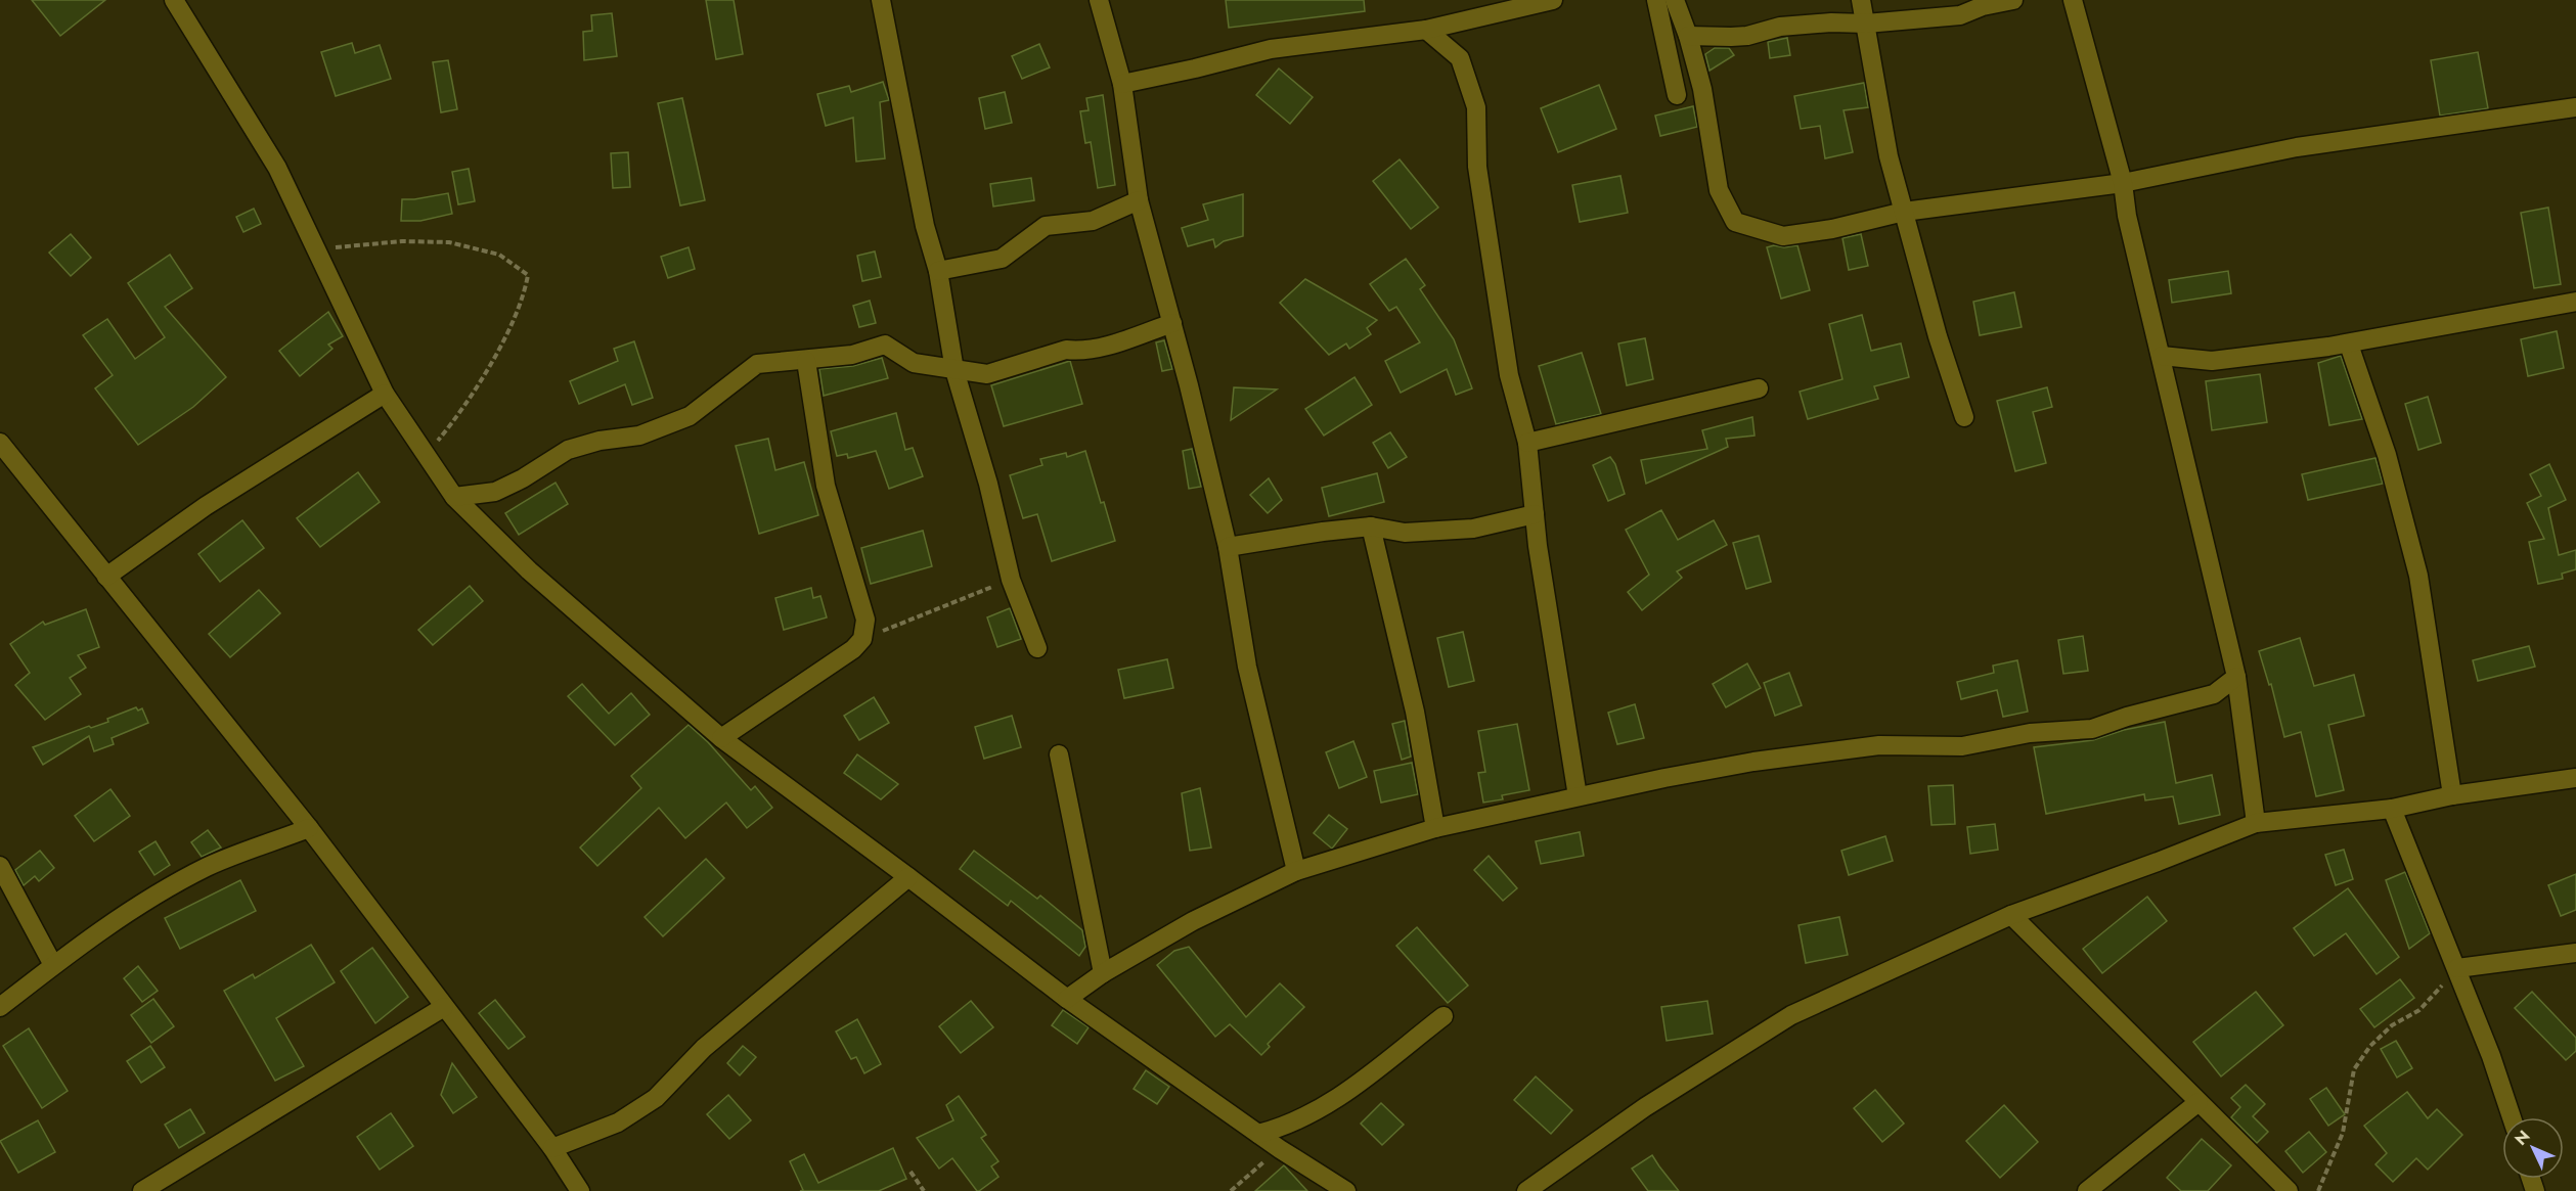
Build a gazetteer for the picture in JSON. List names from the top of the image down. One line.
{"north":"top left"}
